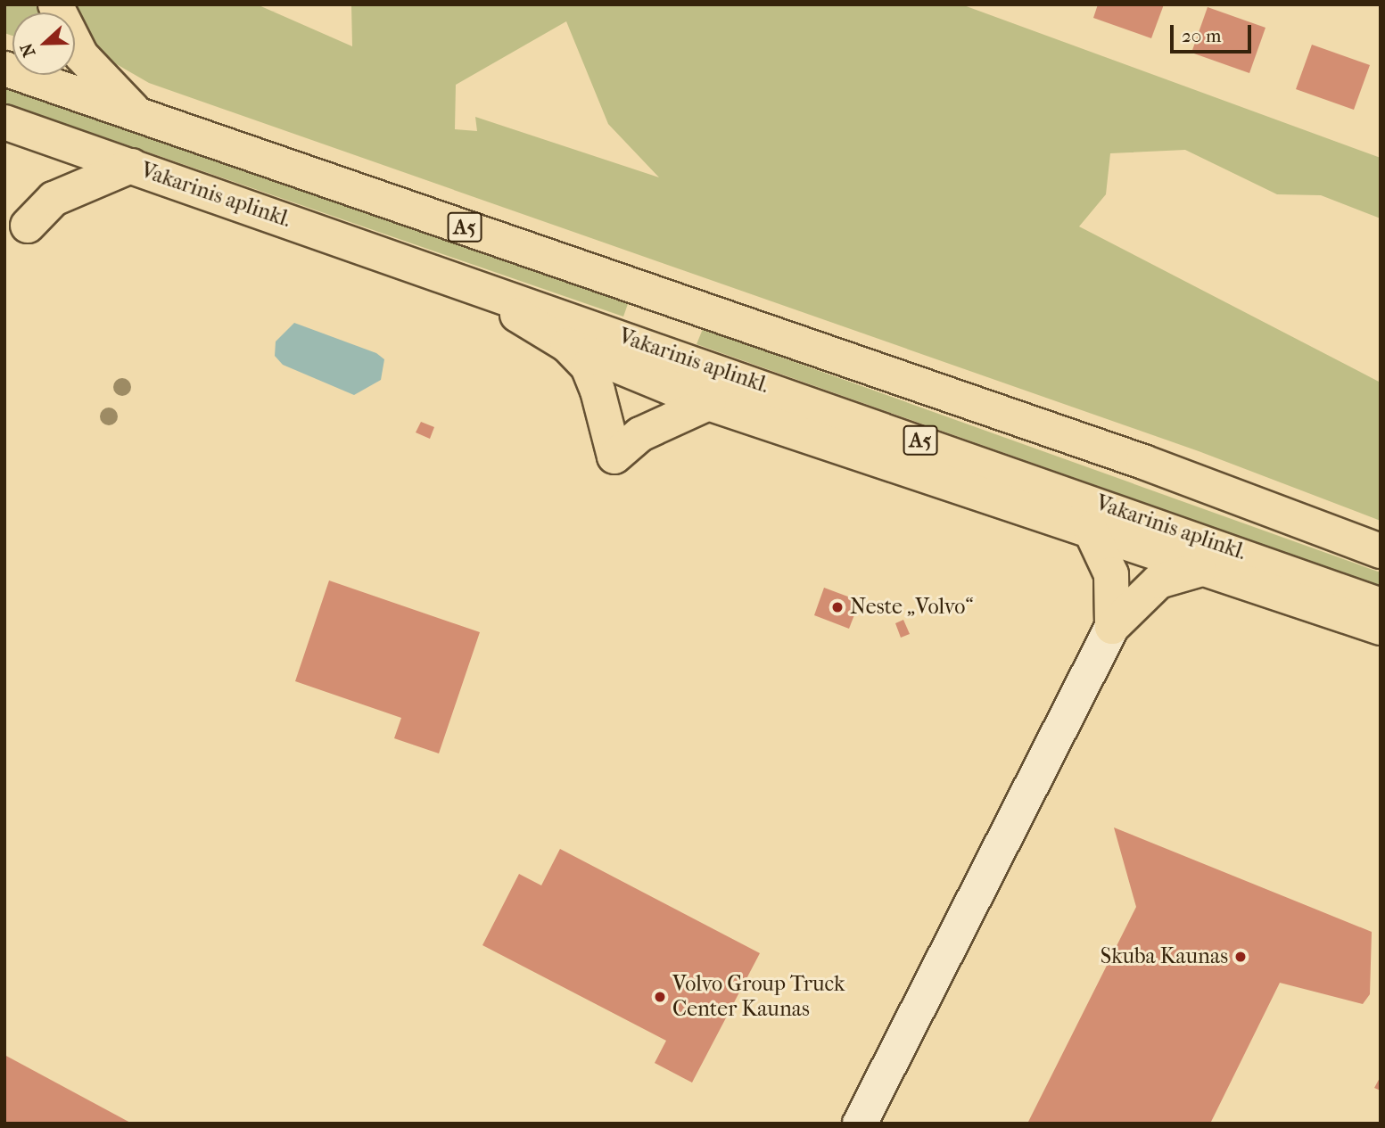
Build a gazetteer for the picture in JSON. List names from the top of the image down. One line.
{"streets":{"highway":["Vakarinis aplinkl.","A5"]},"places":["Neste „Volvo“","Skuba Kaunas","Volvo Group Truck Center Kaunas"],"scale_bar":"20 m","north":"left"}
